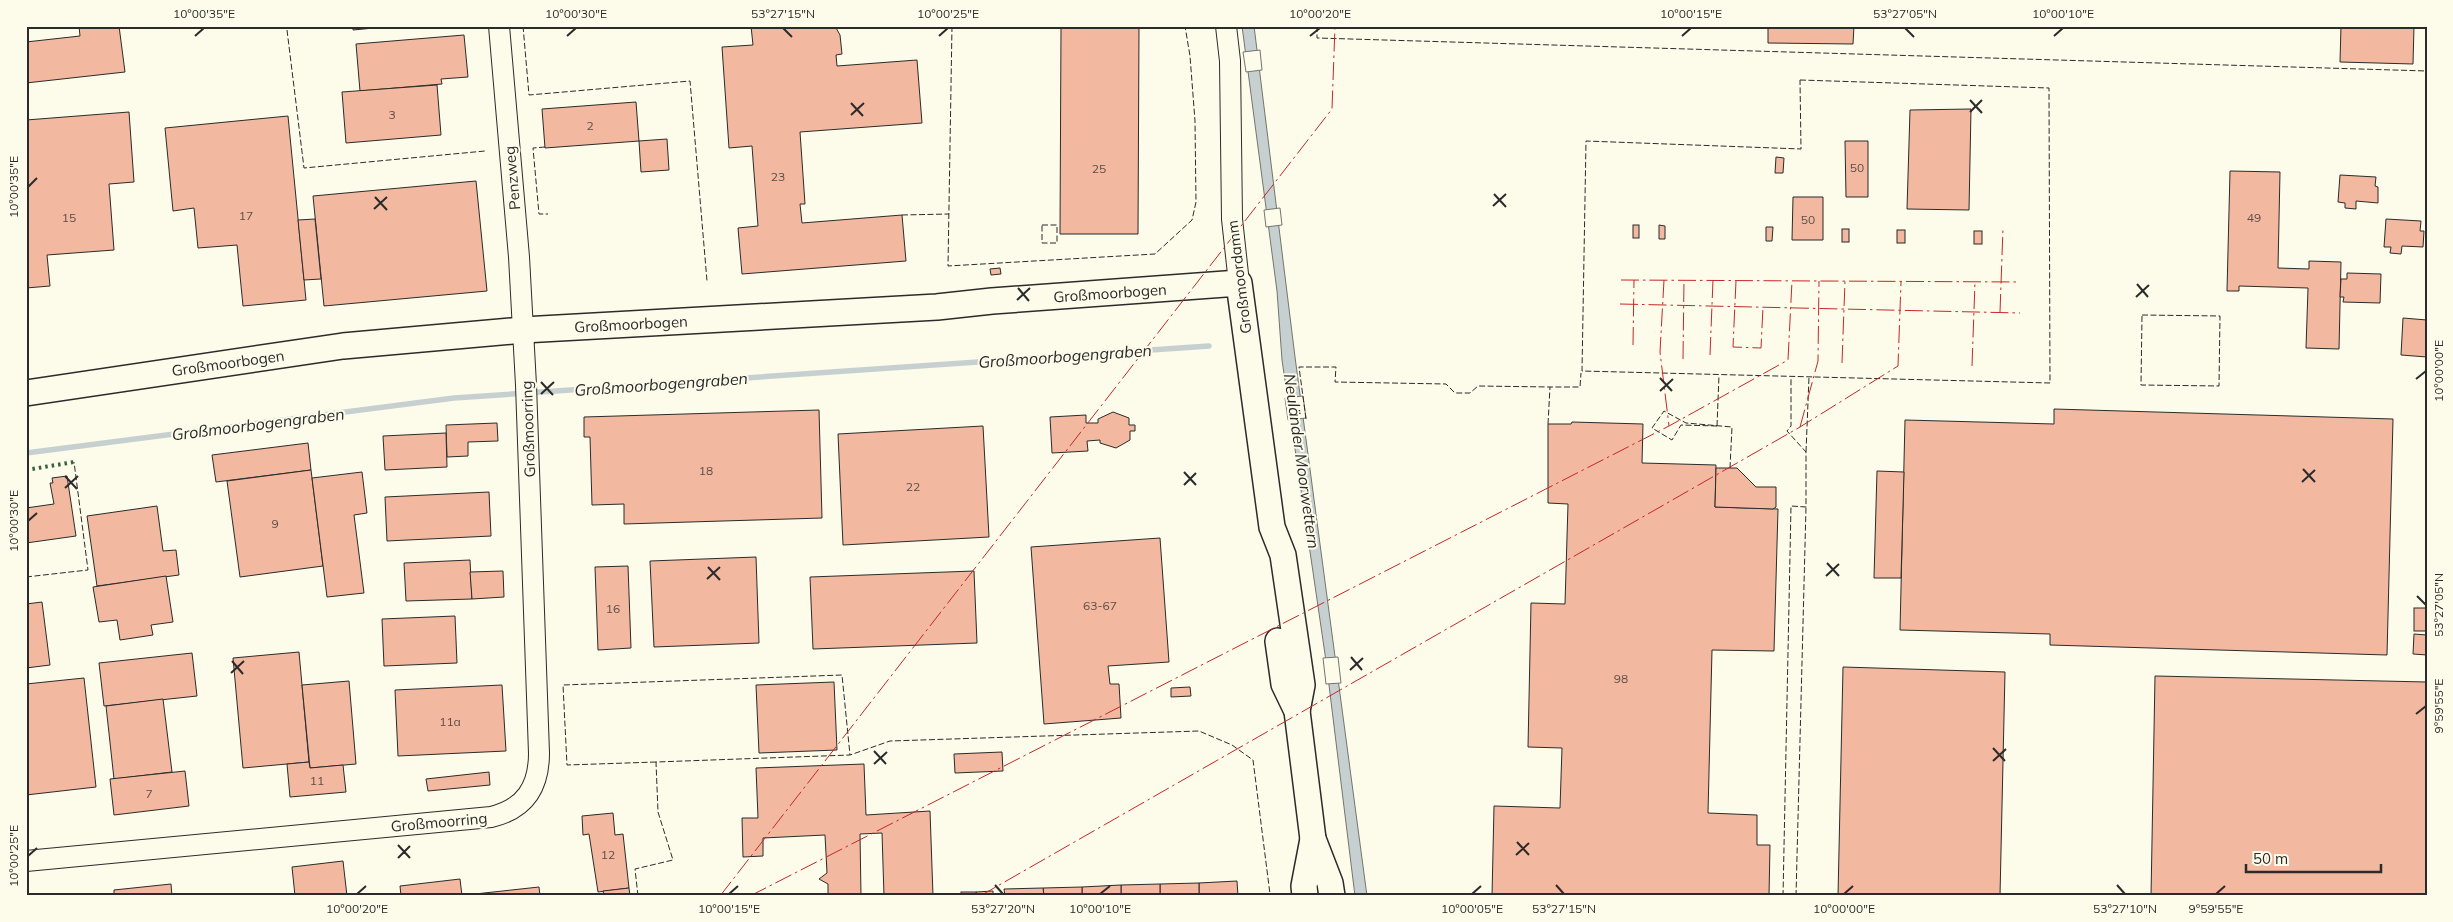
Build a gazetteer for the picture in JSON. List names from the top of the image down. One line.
{"streets":{"main road":["Großmoordamm","Großmoorbogen"],"street":["Penzweg","Großmoorring"]},"crossings":[["Penzweg","Großmoorbogen"],["Penzweg","Großmoorring"],["Großmoordamm","Großmoorbogen"],["Großmoorbogen","Großmoorring"]],"water":["Großmoorbogengraben","Neuländer Moorwettern"],"house_numbers":["3","2","50","25","23","17","15","49","50","18","22","9","63-67","16","98","11a","11","7","12"],"scale_bar":"50 m","coordinates":["10°00'35\"E","10°00'30\"E","53°27'15\"N","10°00'25\"E","10°00'20\"E","10°00'15\"E","53°27'05\"N","10°00'10\"E","10°00'00\"E","9°59'55\"E","53°27'20\"N","10°00'05\"E","53°27'10\"N"]}
